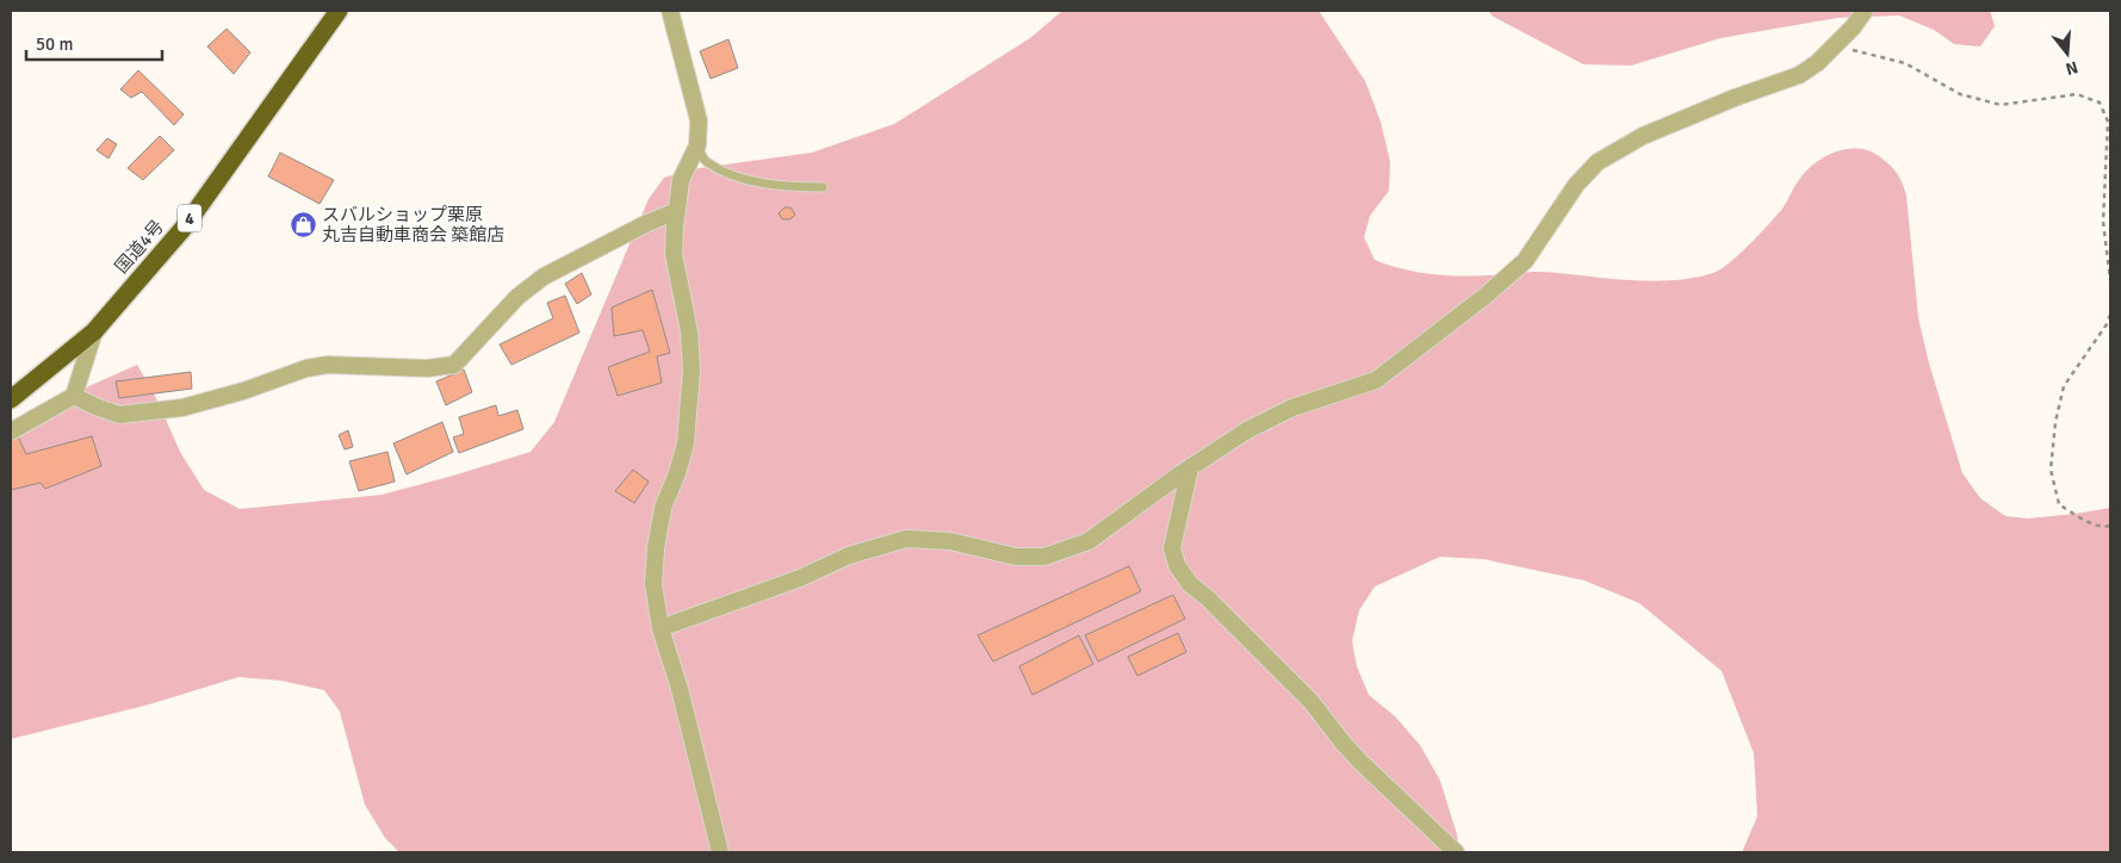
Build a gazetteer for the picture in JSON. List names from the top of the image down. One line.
{"streets":{"highway":["4","国道4号"]},"places":{"shop":["スバルショップ栗原 丸吉自動車商会 築館店"]},"scale_bar":"50 m","north":"bottom"}
